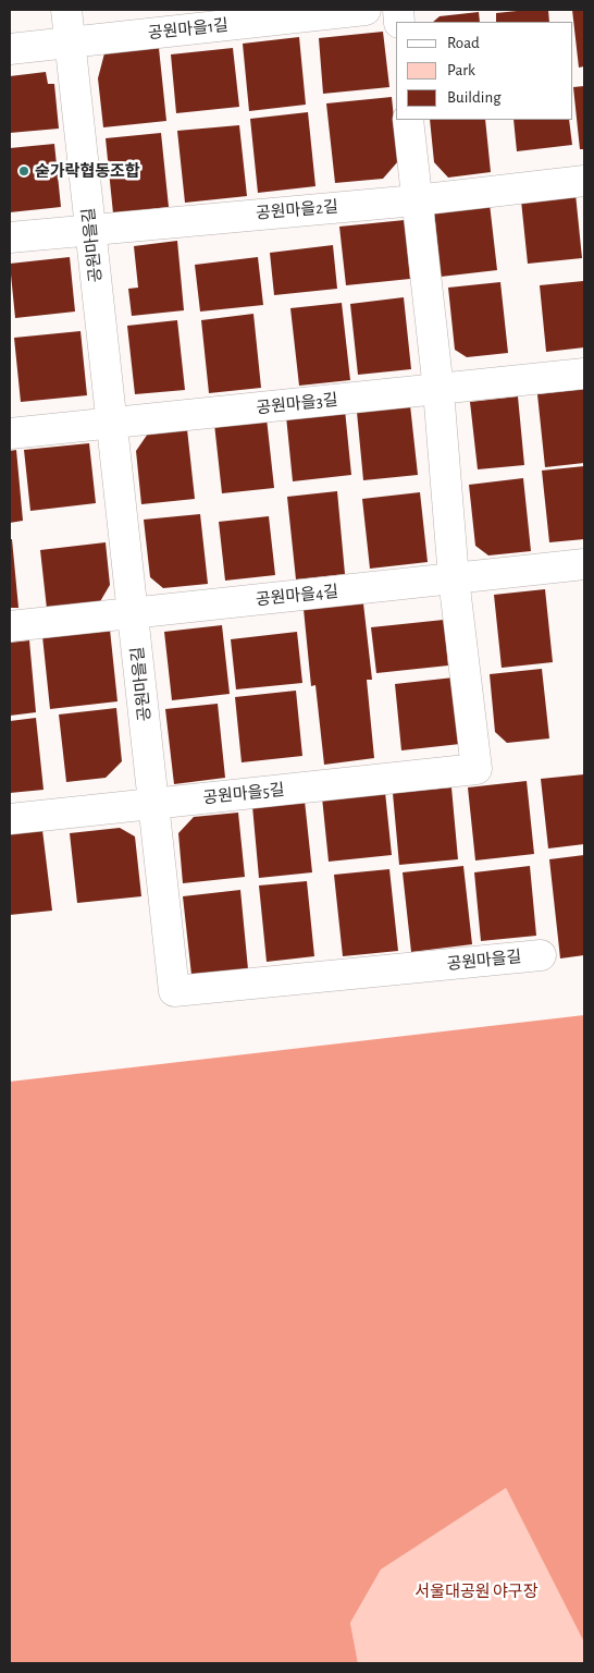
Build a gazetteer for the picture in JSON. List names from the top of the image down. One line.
{"streets":{"street":["공원마을1길","공원마을2길","공원마을길","공원마을3길","공원마을4길","공원마을5길"]},"crossings":[["공원마을1길","공원마을길"],["공원마을2길","공원마을길"],["공원마을길","공원마을3길"],["공원마을길","공원마을4길"],["공원마을길","공원마을5길"],["공원마을4길","공원마을5길"]],"parks":["서울대공원 야구장"],"places":["숟가락협동조합"],"legend":["Road","Park","Building"]}
